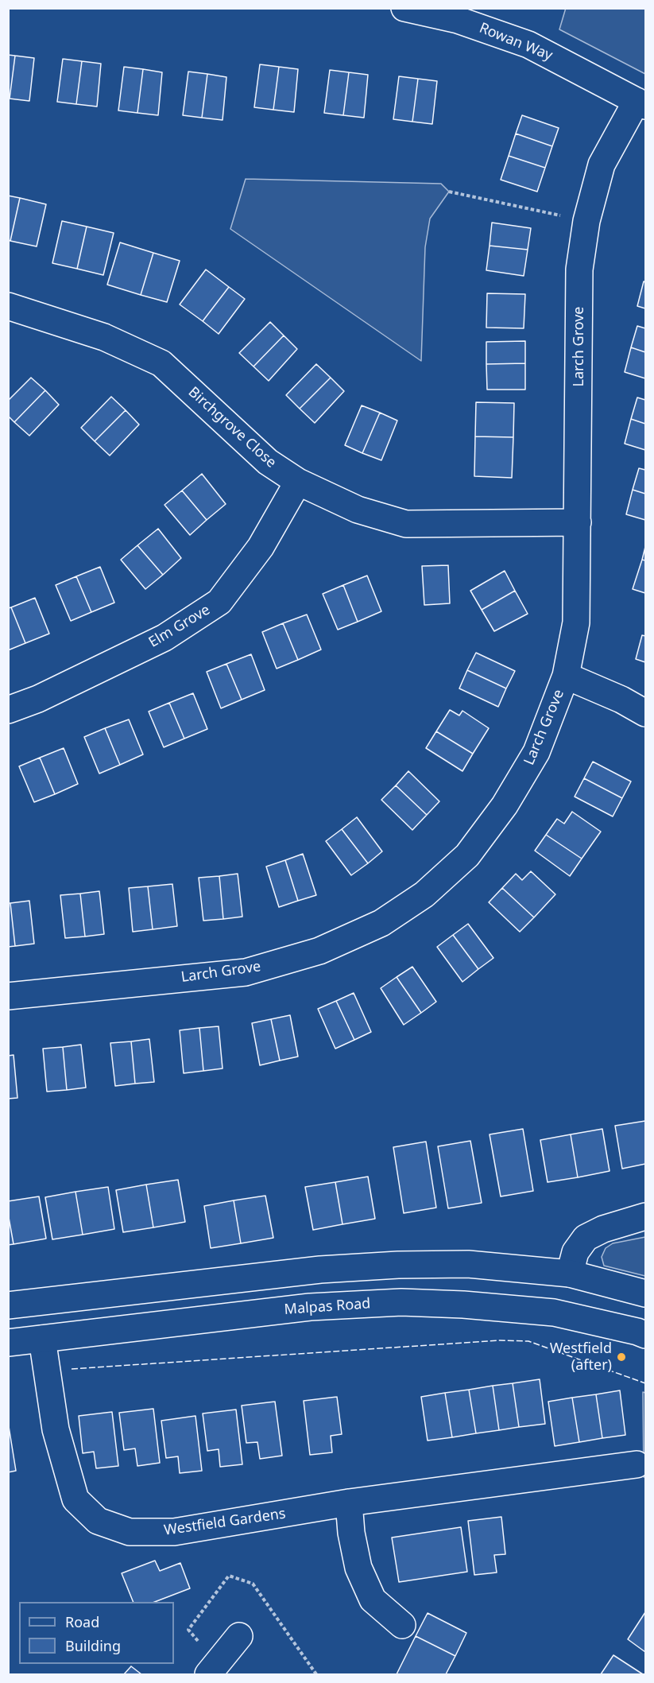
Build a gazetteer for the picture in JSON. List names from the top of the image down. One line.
{"streets":{"street":["Rowan Way","Larch Grove","Birchgrove Close","Elm Grove","Malpas Road","Westfield Gardens"]},"crossings":[["Rowan Way","Larch Grove"],["Larch Grove","Birchgrove Close"],["Birchgrove Close","Elm Grove"],["Malpas Road","Westfield Gardens"]],"places":["Westfield (after)"],"legend":["Road","Building"]}
